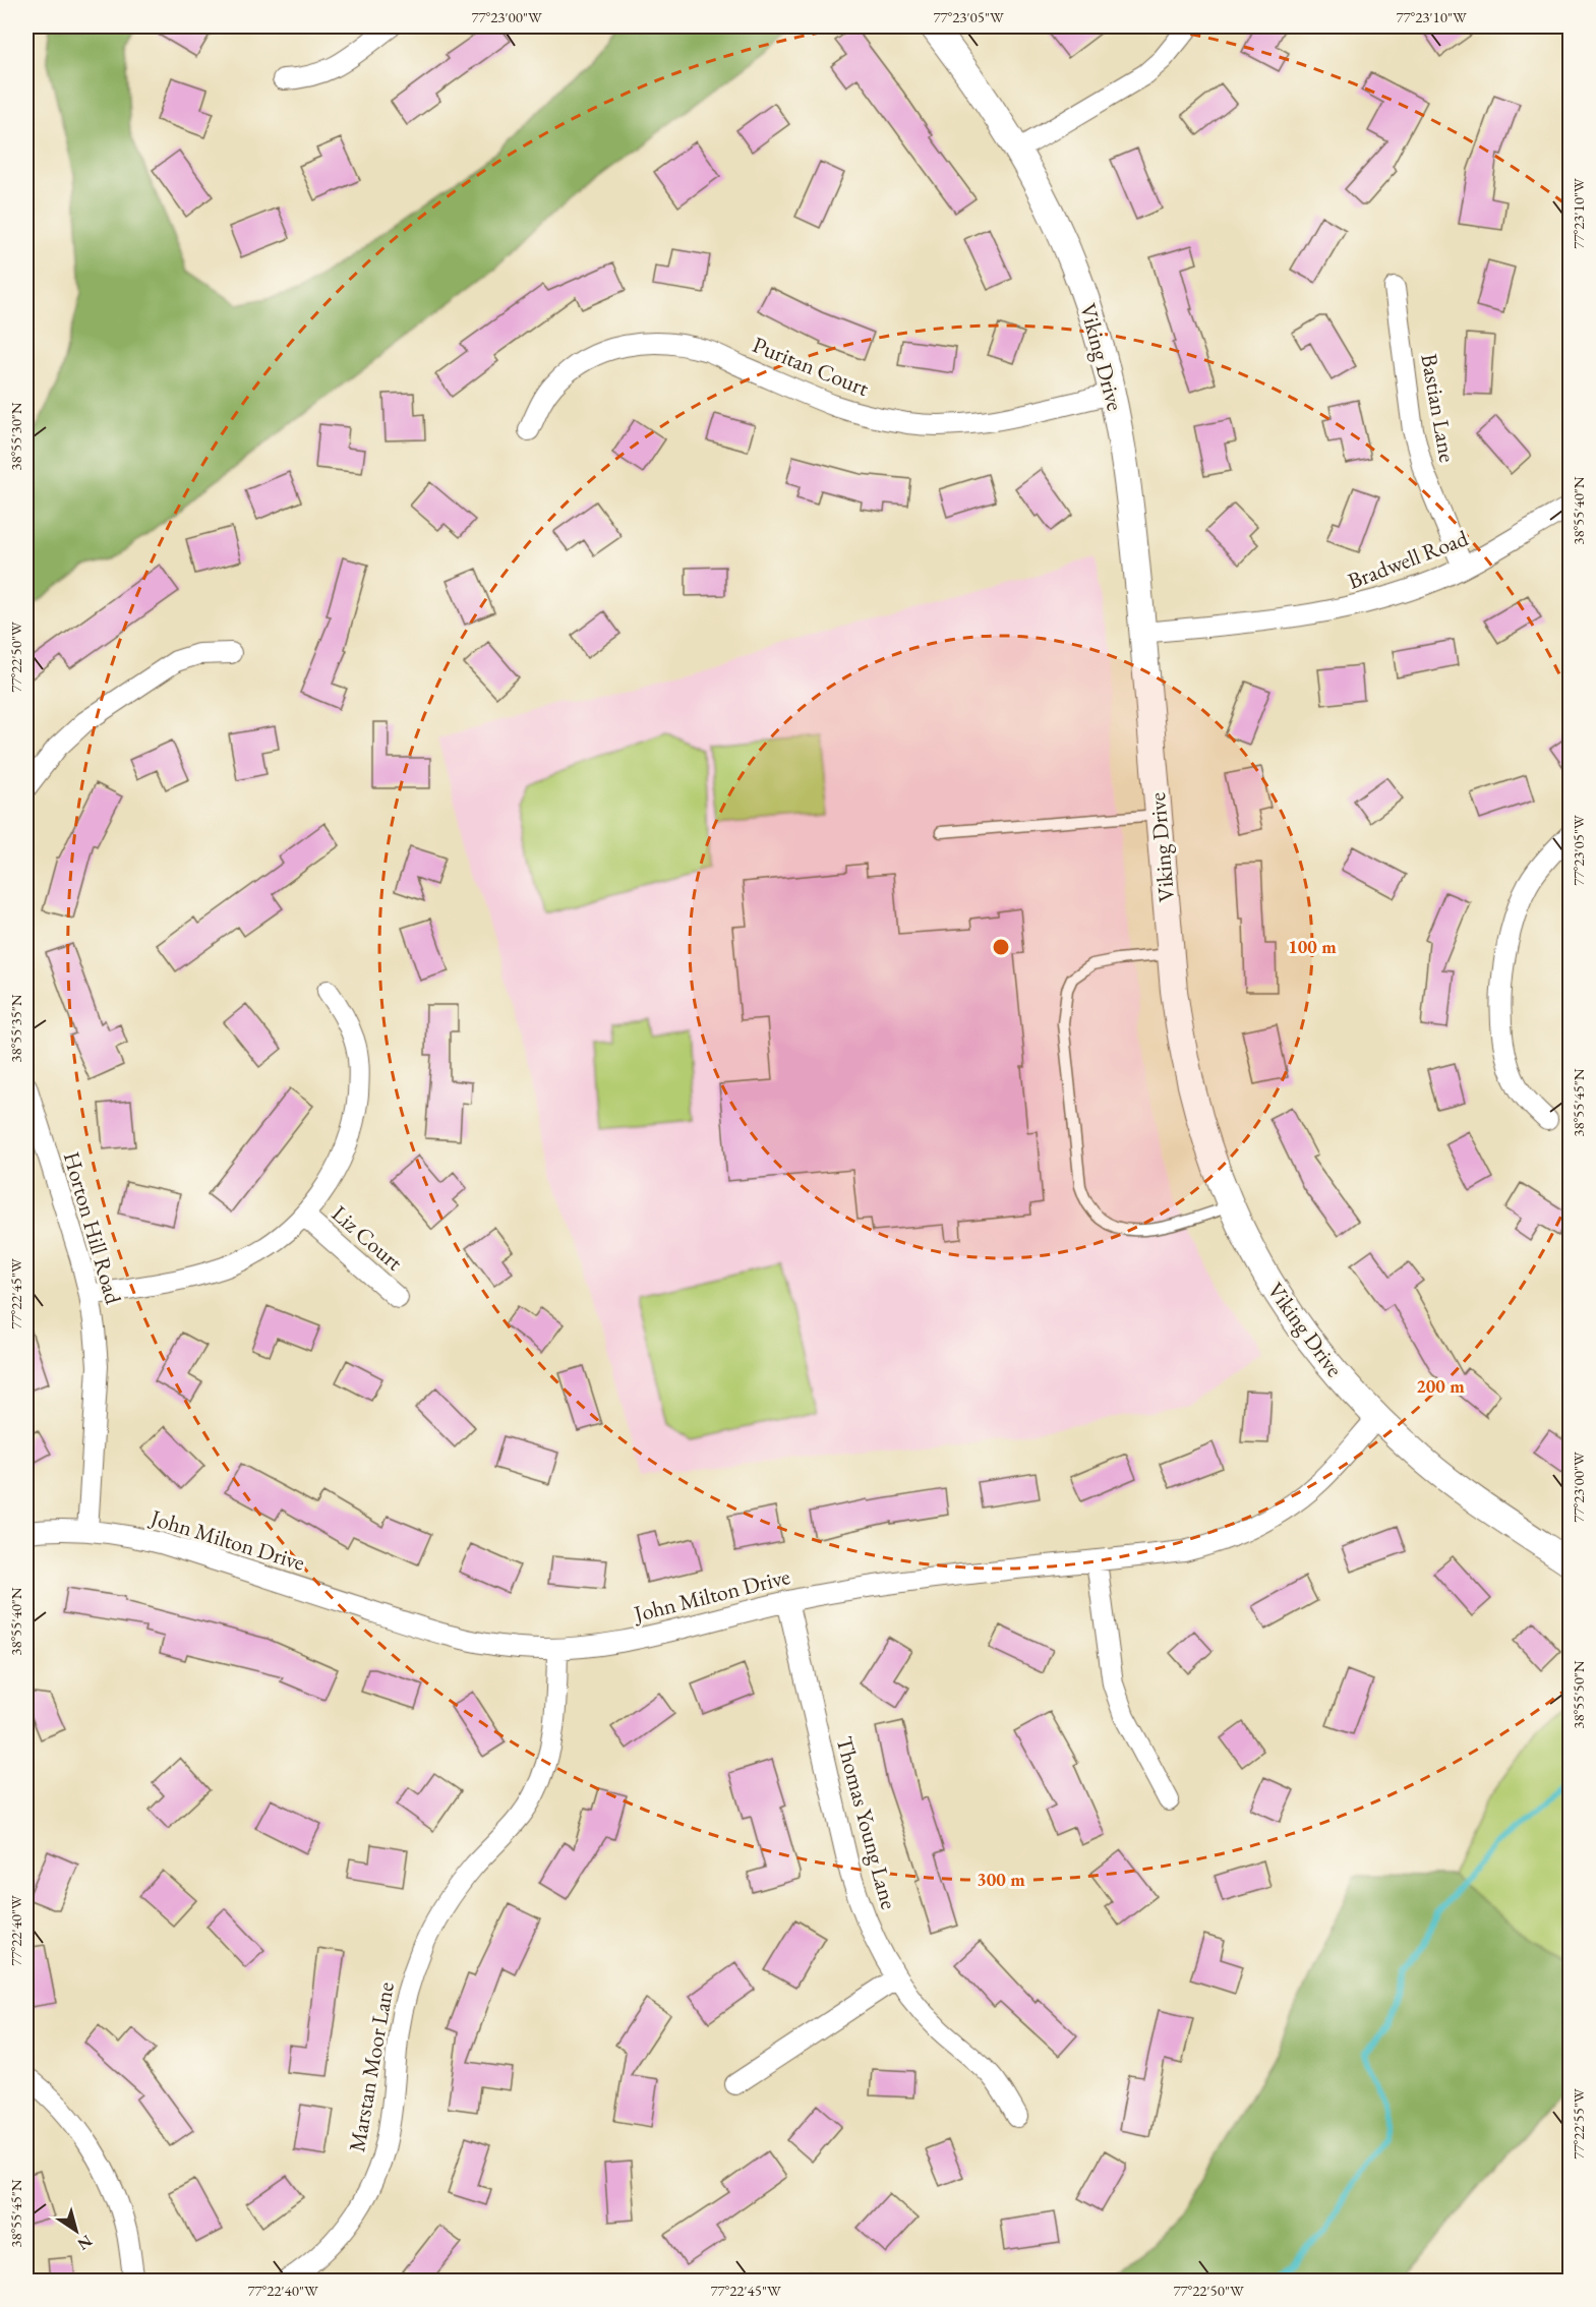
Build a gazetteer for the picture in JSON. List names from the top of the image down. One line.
{"streets":{"street":["Viking Drive","Puritan Court","Bastian Lane","Bradwell Road","Horton Hill Road","Liz Court","John Milton Drive","Thomas Young Lane","Marstan Moor Lane"]},"crossings":[["Viking Drive","Puritan Court"],["Viking Drive","Bradwell Road"],["Viking Drive","John Milton Drive"],["Bastian Lane","Bradwell Road"],["Horton Hill Road","John Milton Drive"],["John Milton Drive","Thomas Young Lane"],["John Milton Drive","Marstan Moor Lane"]],"north":"bottom right","coordinates":["77°23'00\"W","77°23'05\"W","77°23'10\"W","38°55'30\"N","38°55'40\"N","77°22'50\"W","38°55'35\"N","38°55'45\"N","77°22'45\"W","38°55'50\"N","77°22'40\"W","77°22'55\"W"],"rings":["100 m","200 m","300 m"]}
